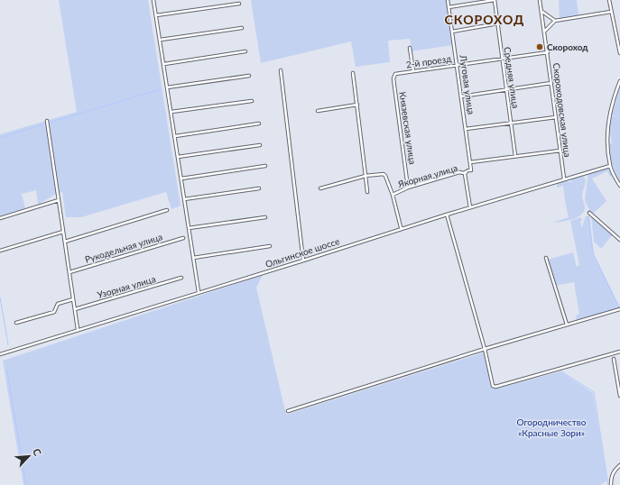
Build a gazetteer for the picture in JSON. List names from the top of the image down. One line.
{"streets":{"street":["2-й проезд","Средняя улица","Луговая улица","Скороходовская улица","Князевская улица","Якорная улица","Рукодельная улица","Ольгинское шоссе","Узорная улица"]},"crossings":[["2-й проезд","Средняя улица"],["2-й проезд","Луговая улица"],["2-й проезд","Скороходовская улица"],["2-й проезд","Князевская улица"],["Луговая улица","Якорная улица"],["Луговая улица","Ольгинское шоссе"],["Скороходовская улица","Ольгинское шоссе"],["Князевская улица","Якорная улица"]],"districts":["СКОРОХОД"],"parks":["Огородничество «Красные Зори»"],"places":["Скороход"],"north":"top right"}
